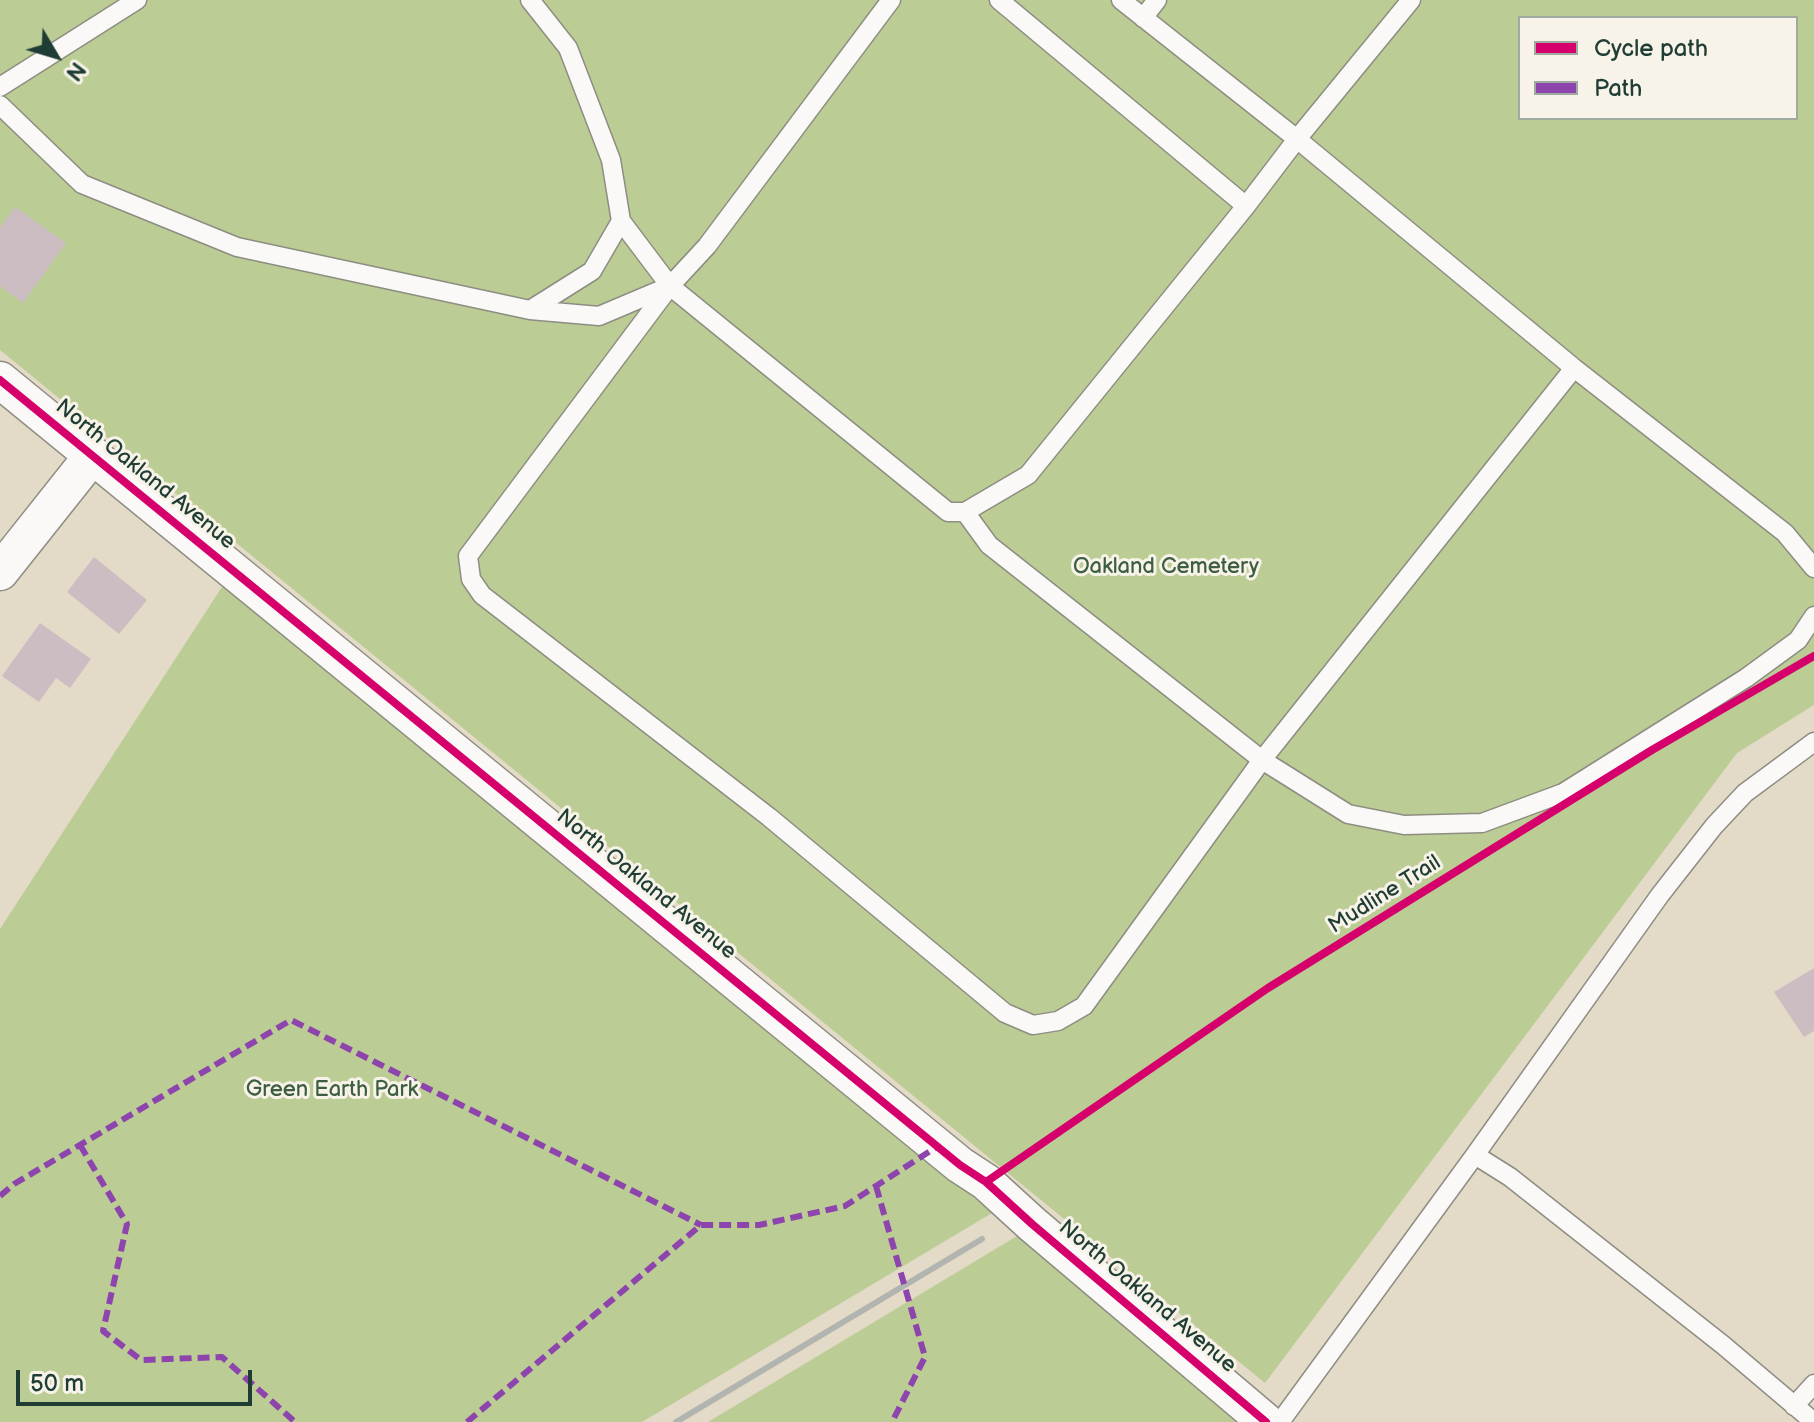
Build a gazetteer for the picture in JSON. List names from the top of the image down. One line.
{"streets":{"street":["North Oakland Avenue"],"cycle path":["Mudline Trail"]},"parks":["Oakland Cemetery","Green Earth Park"],"legend":["Cycle path","Path"],"scale_bar":"50 m","north":"bottom right"}
